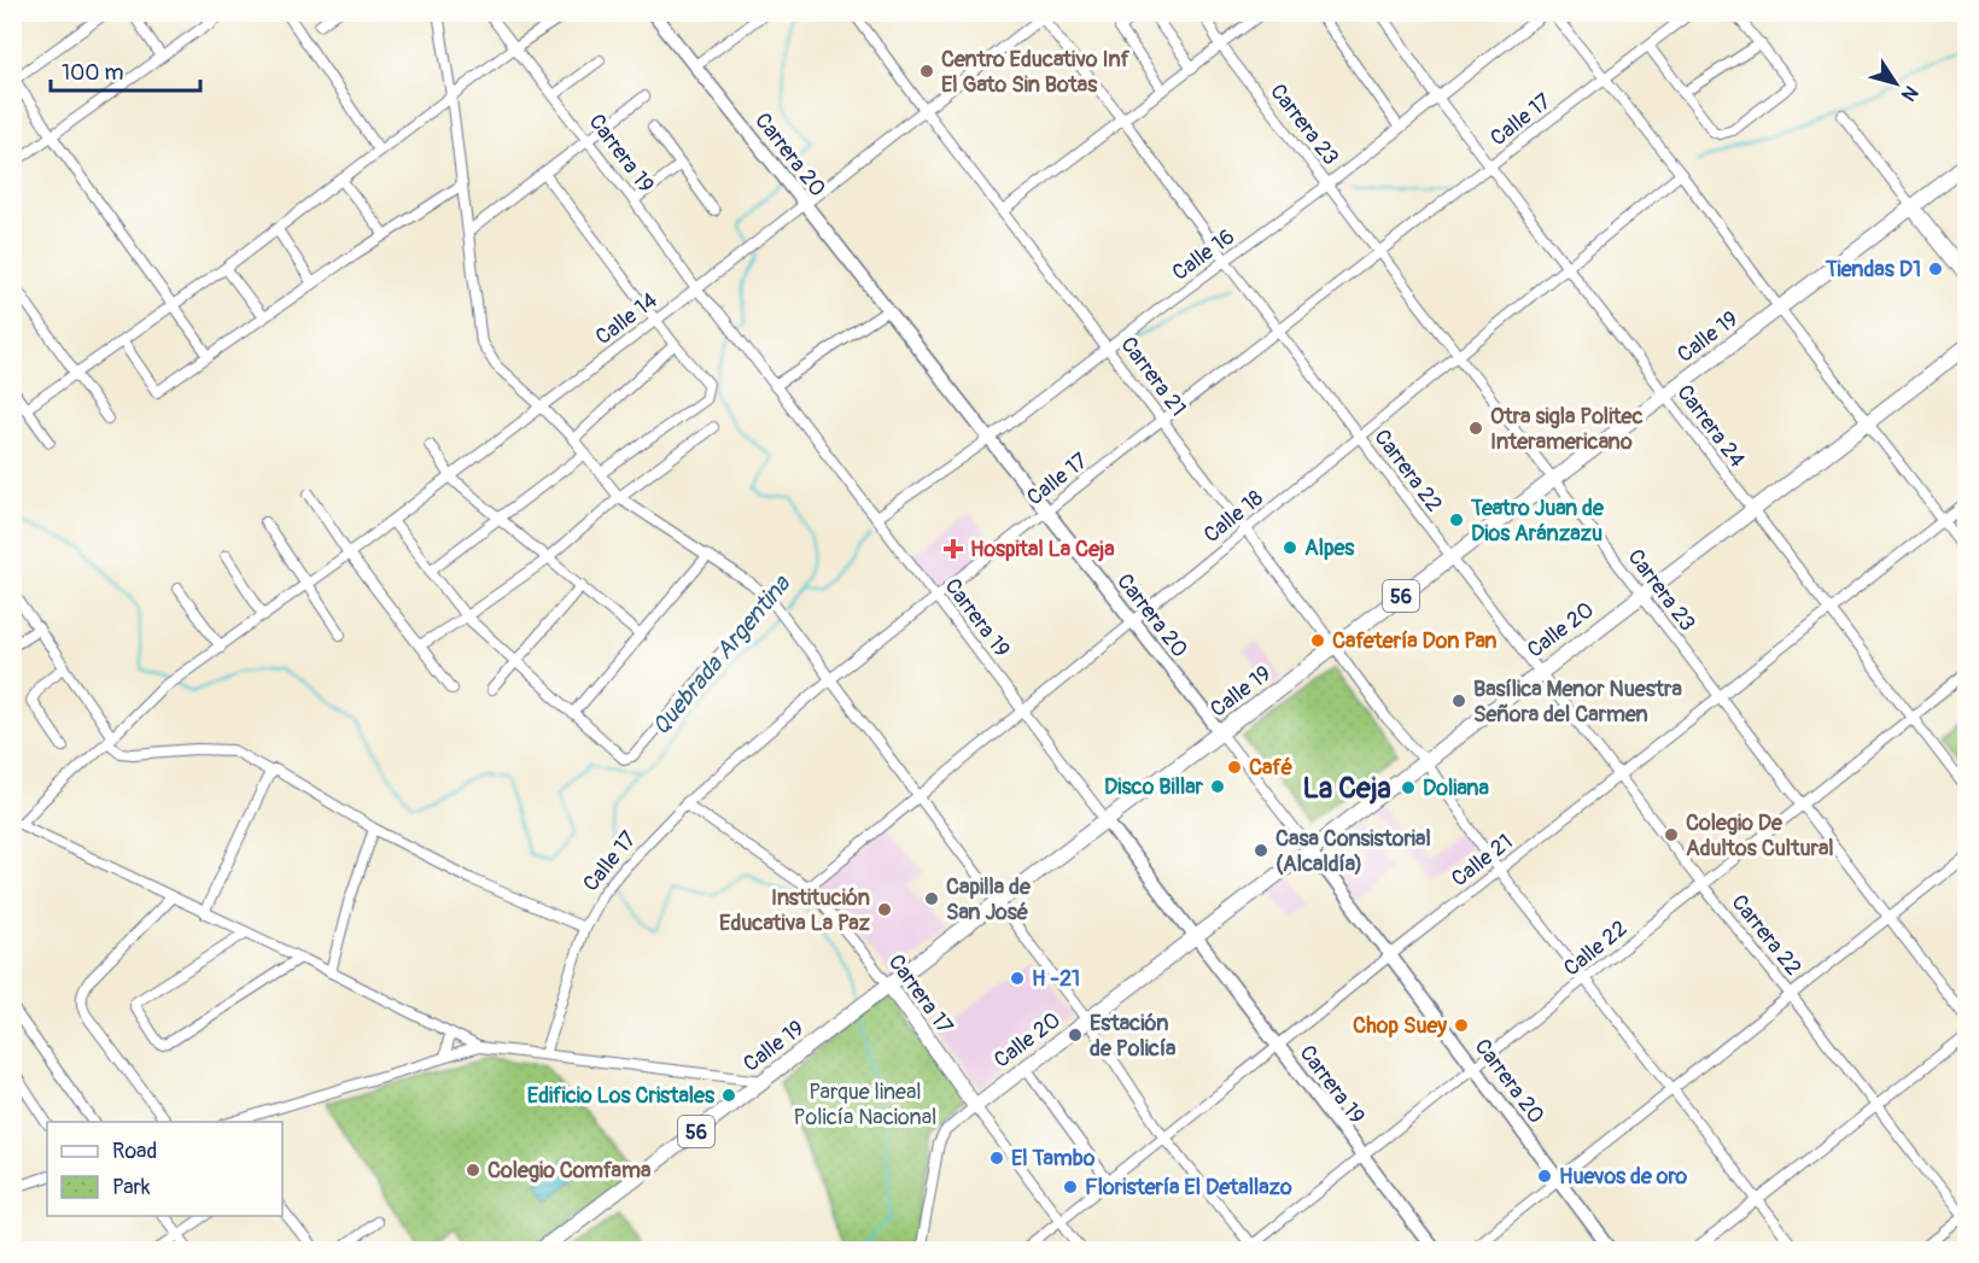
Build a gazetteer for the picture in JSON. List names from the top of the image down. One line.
{"streets":{"main road":["Carrera 19","Carrera 20","Calle 19","56","Calle 20","Carrera 17"],"street":["Calle 17","Carrera 23","Calle 16","Calle 14","Carrera 21","Carrera 24","Carrera 22","Calle 18","Calle 21","Calle 22"]},"crossings":[["Calle 17","Carrera 23"],["Calle 17","Carrera 19"],["Calle 17","Carrera 20"],["Calle 17","Carrera 21"],["Calle 17","Carrera 24"],["Calle 17","Carrera 22"],["Calle 17","Carrera 17"],["Carrera 23","Calle 16"],["Carrera 23","Calle 19"],["Carrera 23","Calle 18"],["Carrera 23","Calle 20"],["Carrera 23","Calle 21"],["Carrera 23","Calle 22"],["Carrera 19","Calle 16"],["Carrera 19","Calle 14"],["Carrera 19","Calle 19"],["Carrera 19","Calle 18"],["Carrera 19","Calle 20"],["Carrera 19","Calle 21"],["Carrera 19","Calle 22"],["Carrera 20","Calle 16"],["Carrera 20","Calle 14"],["Carrera 20","Calle 19"],["Carrera 20","Calle 18"],["Carrera 20","Calle 20"],["Carrera 20","Calle 21"],["Carrera 20","Calle 22"],["Calle 16","Carrera 21"],["Calle 16","Carrera 24"],["Calle 16","Carrera 22"],["Calle 14","Carrera 21"],["Calle 14","Carrera 22"],["Calle 19","Carrera 21"],["Calle 19","Carrera 24"],["Calle 19","Carrera 22"],["Calle 19","Carrera 17"],["Carrera 21","Calle 18"],["Carrera 21","Calle 20"],["Carrera 21","Calle 21"],["Carrera 21","Calle 22"],["Carrera 24","Calle 18"],["Carrera 24","Calle 20"],["Carrera 24","Calle 21"],["Carrera 24","Calle 22"],["Carrera 22","Calle 18"],["Carrera 22","Calle 20"],["Carrera 22","Calle 21"],["Carrera 22","Calle 22"],["Calle 18","Carrera 17"],["Calle 20","Carrera 17"],["Calle 21","Carrera 17"]],"districts":["La Ceja"],"water":["Quebrada Argentina"],"parks":["Parque lineal Policía Nacional"],"places":{"other":["Centro Educativo Inf El Gato Sin Botas","Tiendas D1","Otra sigla Politec Interamericano","Teatro Juan de Dios Aránzazu","Alpes","Cafetería Don Pan","Basílica Menor Nuestra Señora del Carmen","Café","Disco Billar","Doliana","Colegio De Adultos Cultural","Casa Consistorial (Alcaldía)","Capilla de San José","Institución Educativa La Paz","H -21","Chop Suey","Estación de Policía","Edificio Los Cristales","El Tambo","Colegio Comfama","Huevos de oro","Floristería El Detallazo"],"health":["Hospital La Ceja"]},"legend":["Road","Park"],"scale_bar":"100 m","north":"bottom right"}
